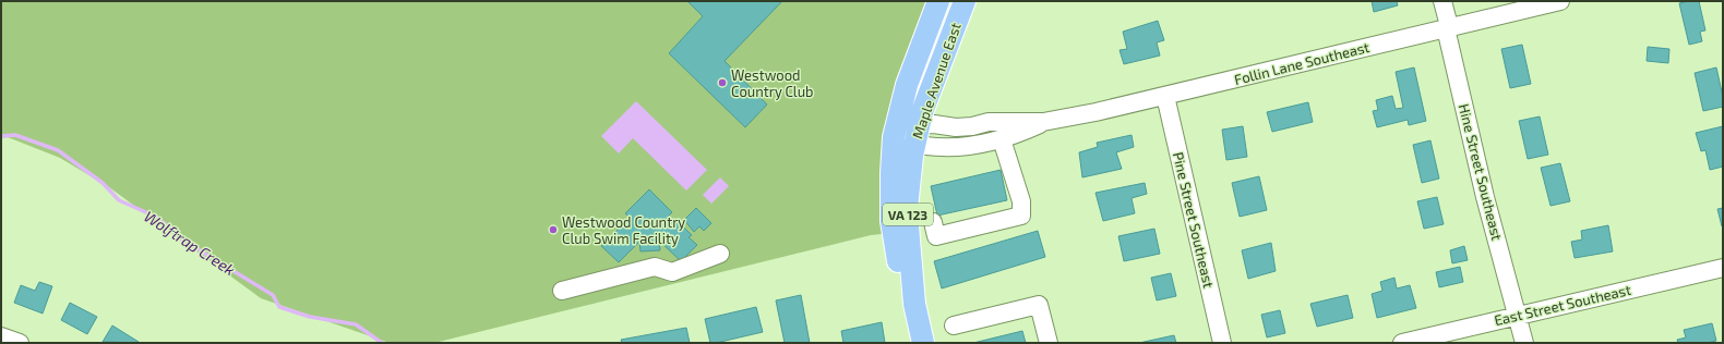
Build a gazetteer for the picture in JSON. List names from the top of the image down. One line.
{"streets":{"main road":["Maple Avenue East","VA 123"],"street":["Follin Lane Southeast","Hine Street Southeast","Pine Street Southeast","East Street Southeast"]},"crossings":[["Follin Lane Southeast","Maple Avenue East"],["Follin Lane Southeast","Hine Street Southeast"],["Follin Lane Southeast","VA 123"],["Follin Lane Southeast","Pine Street Southeast"],["Maple Avenue East","VA 123"],["Hine Street Southeast","East Street Southeast"]],"water":["Wolftrap Creek"],"places":["Westwood Country Club","Westwood Country Club Swim Facility"]}
